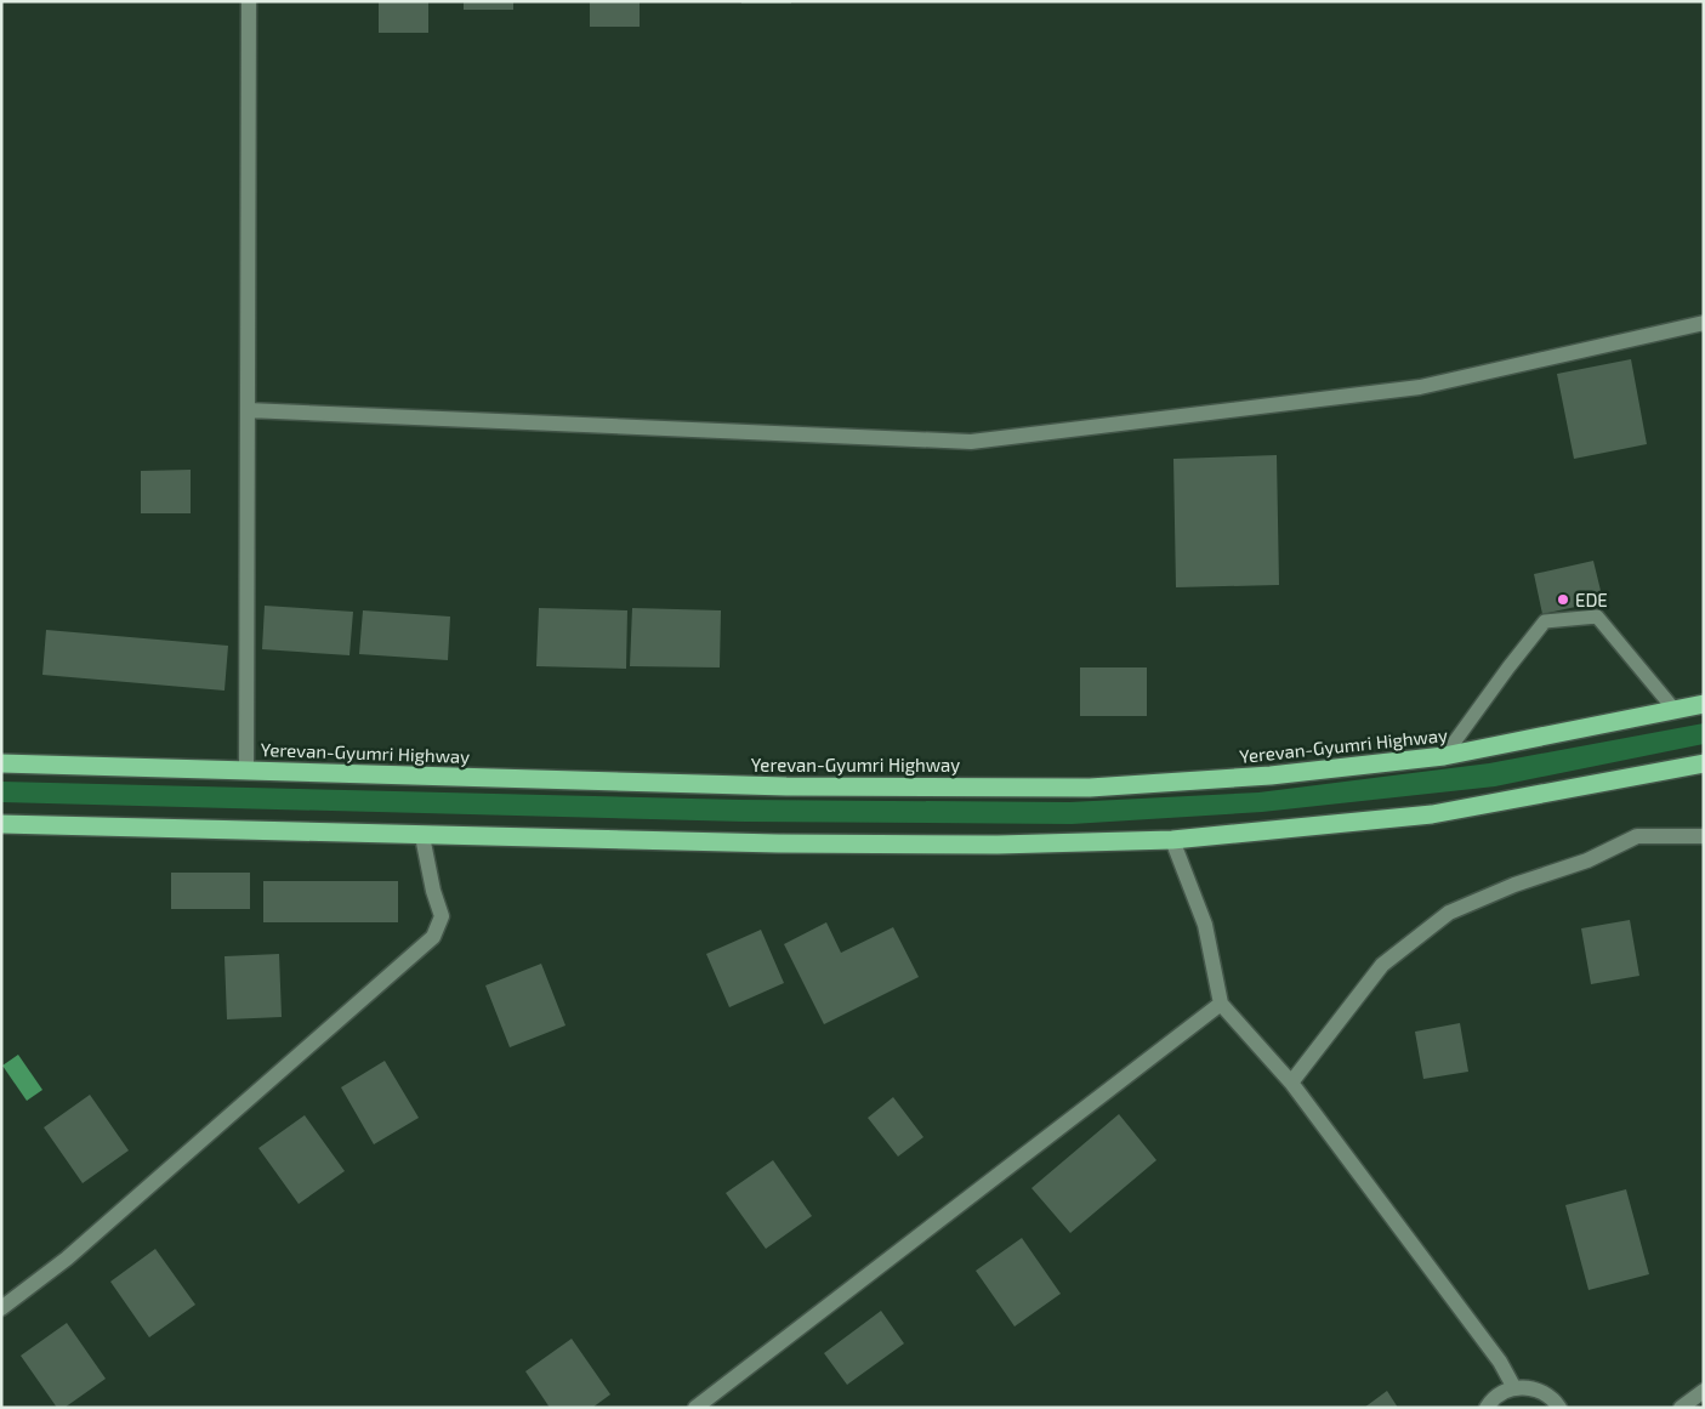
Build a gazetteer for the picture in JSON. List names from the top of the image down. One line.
{"streets":{"highway":["Yerevan-Gyumri Highway"]},"places":["EDE"]}
